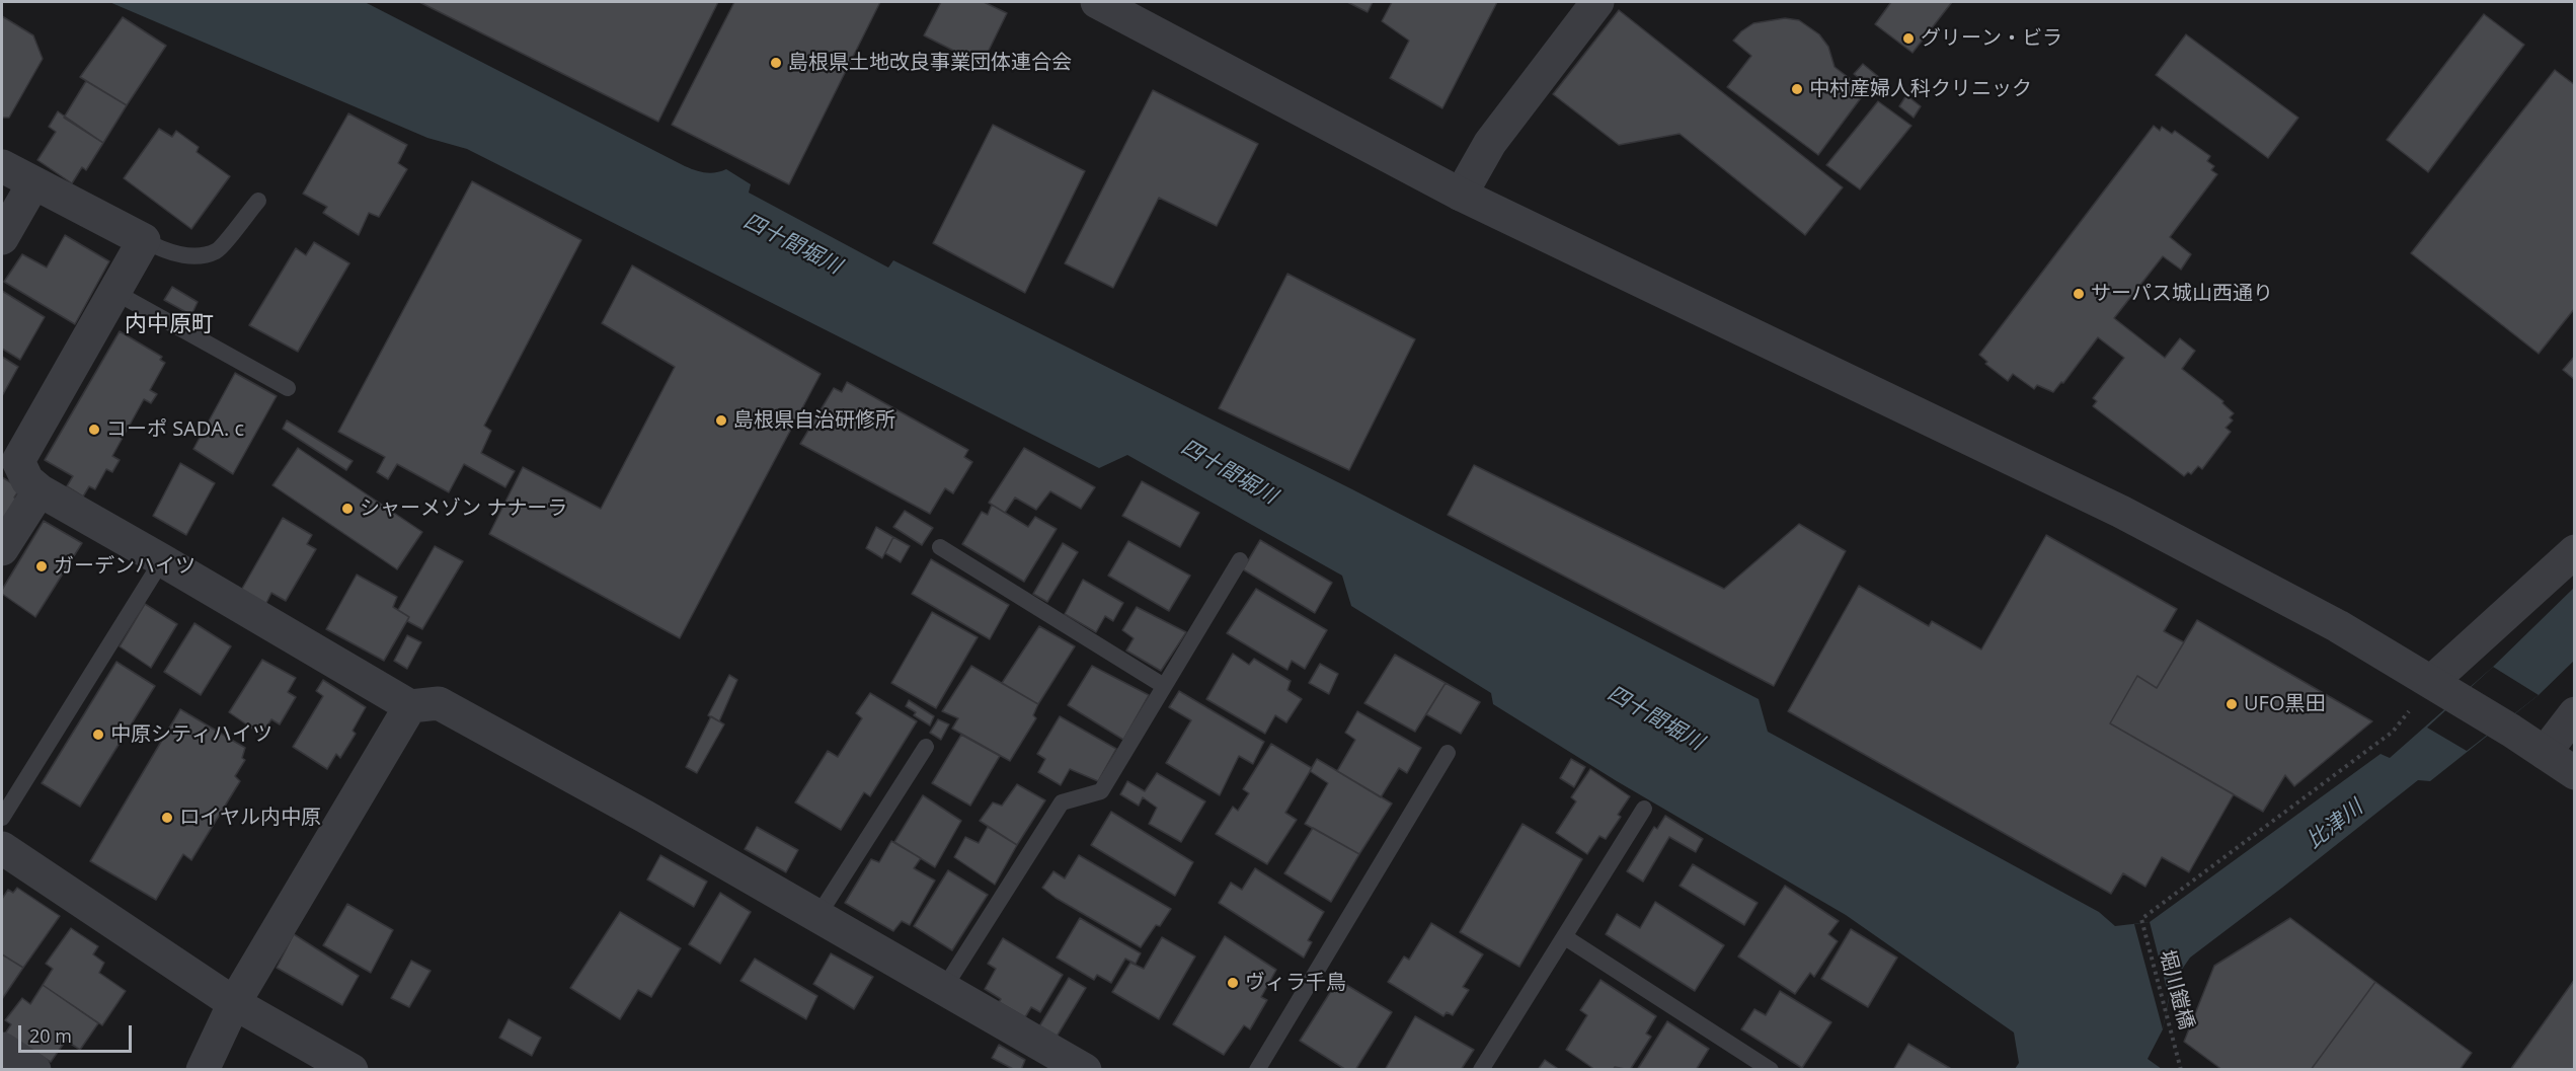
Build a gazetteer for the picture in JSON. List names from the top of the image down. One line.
{"streets":{"path":["堀川鎧橋"]},"districts":["内中原町"],"water":["四十間堀川","比津川"],"places":["グリーン・ビラ","島根県土地改良事業団体連合会","中村産婦人科クリニック","サーパス城山西通り","島根県自治研修所","コーポ SADA. c","シャーメゾン ナナーラ","ガーデンハイツ","UFO黒田","中原シティハイツ","ロイヤル内中原","ヴィラ千鳥"],"scale_bar":"20 m"}
